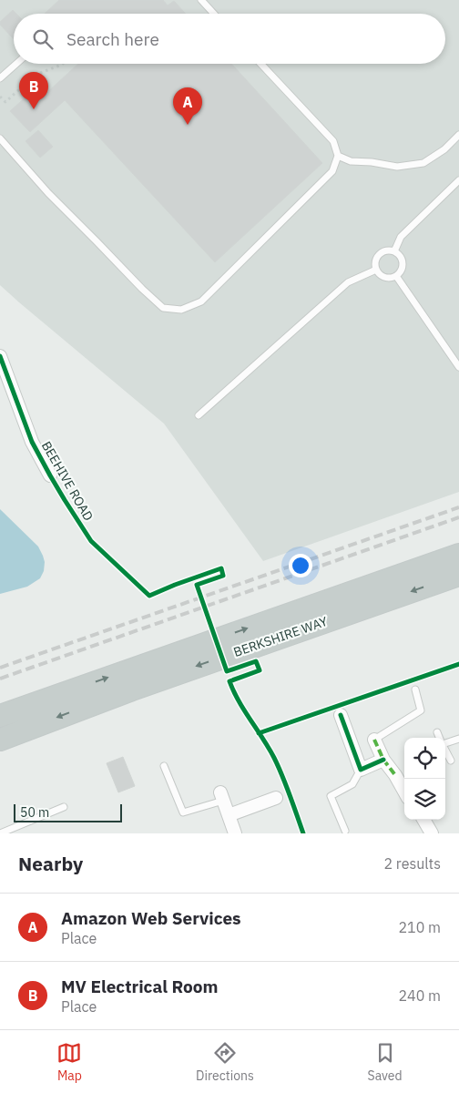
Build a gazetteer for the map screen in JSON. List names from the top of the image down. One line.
{"streets":{"highway":["BERKSHIRE WAY"],"street":["BEEHIVE ROAD"]},"scale_bar":"50 m","page":{"search":"Search here","pins":["B","A"],"scale":"50 m","heading":["Nearby","2 results"],"list":[{"mark":"A","name":"Amazon Web Services","note":"Place","value":"210 m"},{"mark":"B","name":"MV Electrical Room","note":"Place","value":"240 m"}],"nav":["Map","Directions","Saved"]}}
